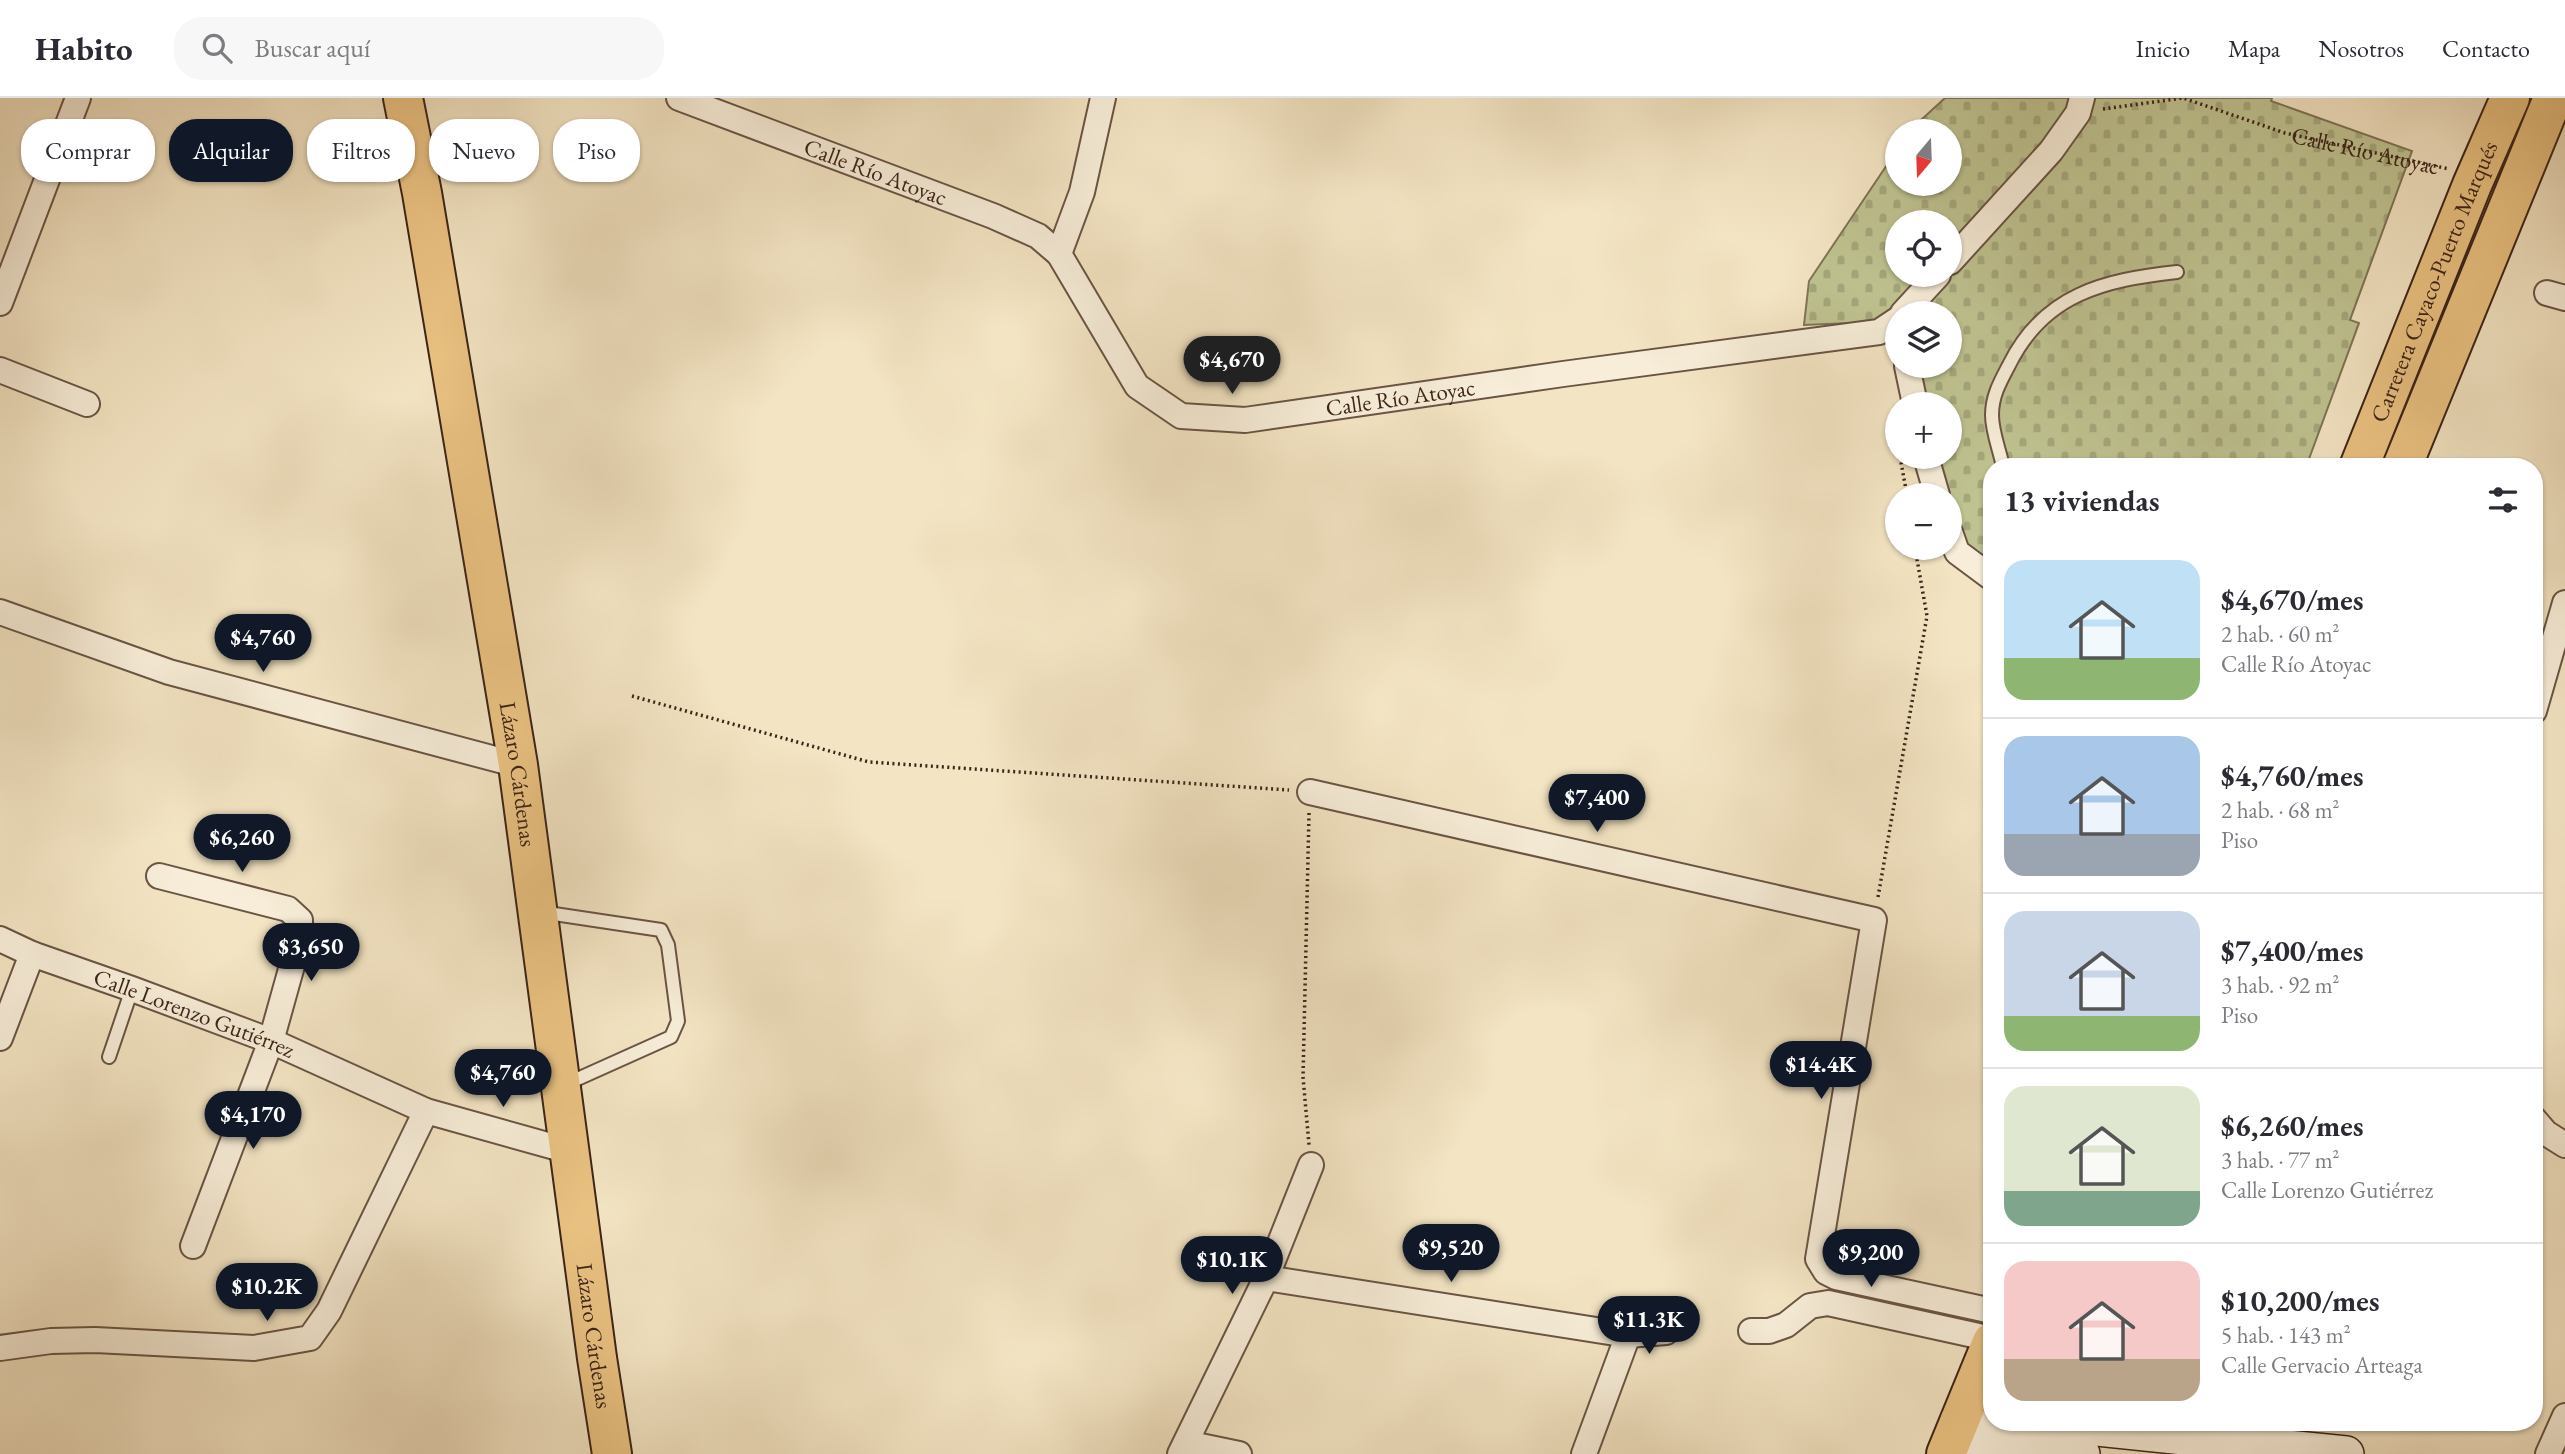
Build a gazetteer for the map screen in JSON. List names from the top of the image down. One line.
{"streets":{"main road":["Carretera Cayaco-Puerto Marqués","Lázaro Cárdenas"],"street":["Calle Río Atoyac","Calle Lorenzo Gutiérrez"]},"crossings":[["Calle Río Atoyac","Carretera Cayaco-Puerto Marqués"],["Lázaro Cárdenas","Calle Lorenzo Gutiérrez"]],"north":"bottom","page":{"header":"Habito","search":"Buscar aquí","nav":["Inicio","Mapa","Nosotros","Contacto"],"map_buttons":["+","−"],"chip":["Comprar","Alquilar","Filtros","Nuevo","Piso"],"price":["$4,670","$4,760","$7,400","$6,260","$3,650","$14.4K","$4,760","$4,170","$9,520","$9,200","$10.1K","$10.2K","$11.3K"],"heading":"13 viviendas","list":[{"name":"$4,670/mes","note":"2 hab. · 60 m² · Calle Río Atoyac"},{"name":"$4,760/mes","note":"2 hab. · 68 m² · Piso"},{"name":"$7,400/mes","note":"3 hab. · 92 m² · Piso"},{"name":"$6,260/mes","note":"3 hab. · 77 m² · Calle Lorenzo Gutiérrez"},{"name":"$10,200/mes","note":"5 hab. · 143 m² · Calle Gervacio Arteaga"}]}}
